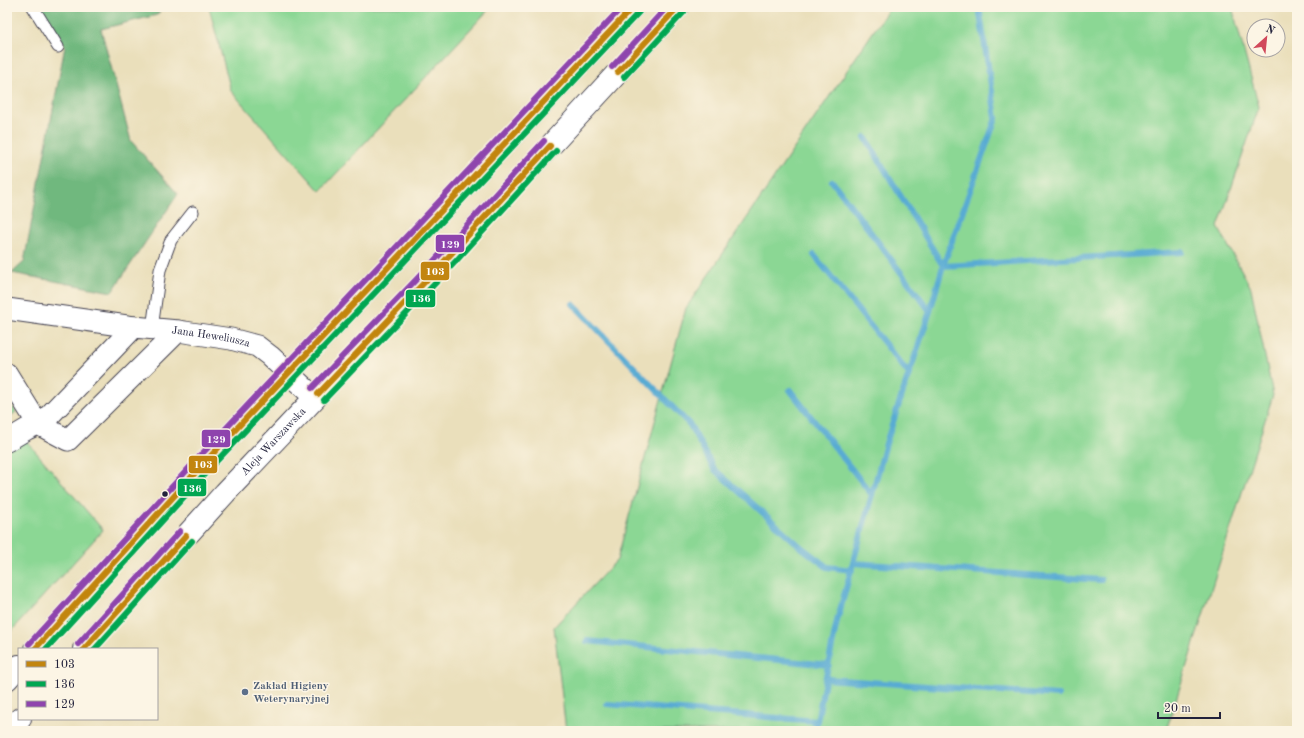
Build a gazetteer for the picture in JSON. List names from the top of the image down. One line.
{"streets":{"main road":["Aleja Warszawska"],"street":["Jana Heweliusza"]},"crossings":[["Jana Heweliusza","Aleja Warszawska"]],"places":["Zakład Higieny Weterynaryjnej"],"lines":["transit line 103","transit line 129","transit line 136"],"legend":["103","136","129"],"scale_bar":"20 m","north":"top right"}
